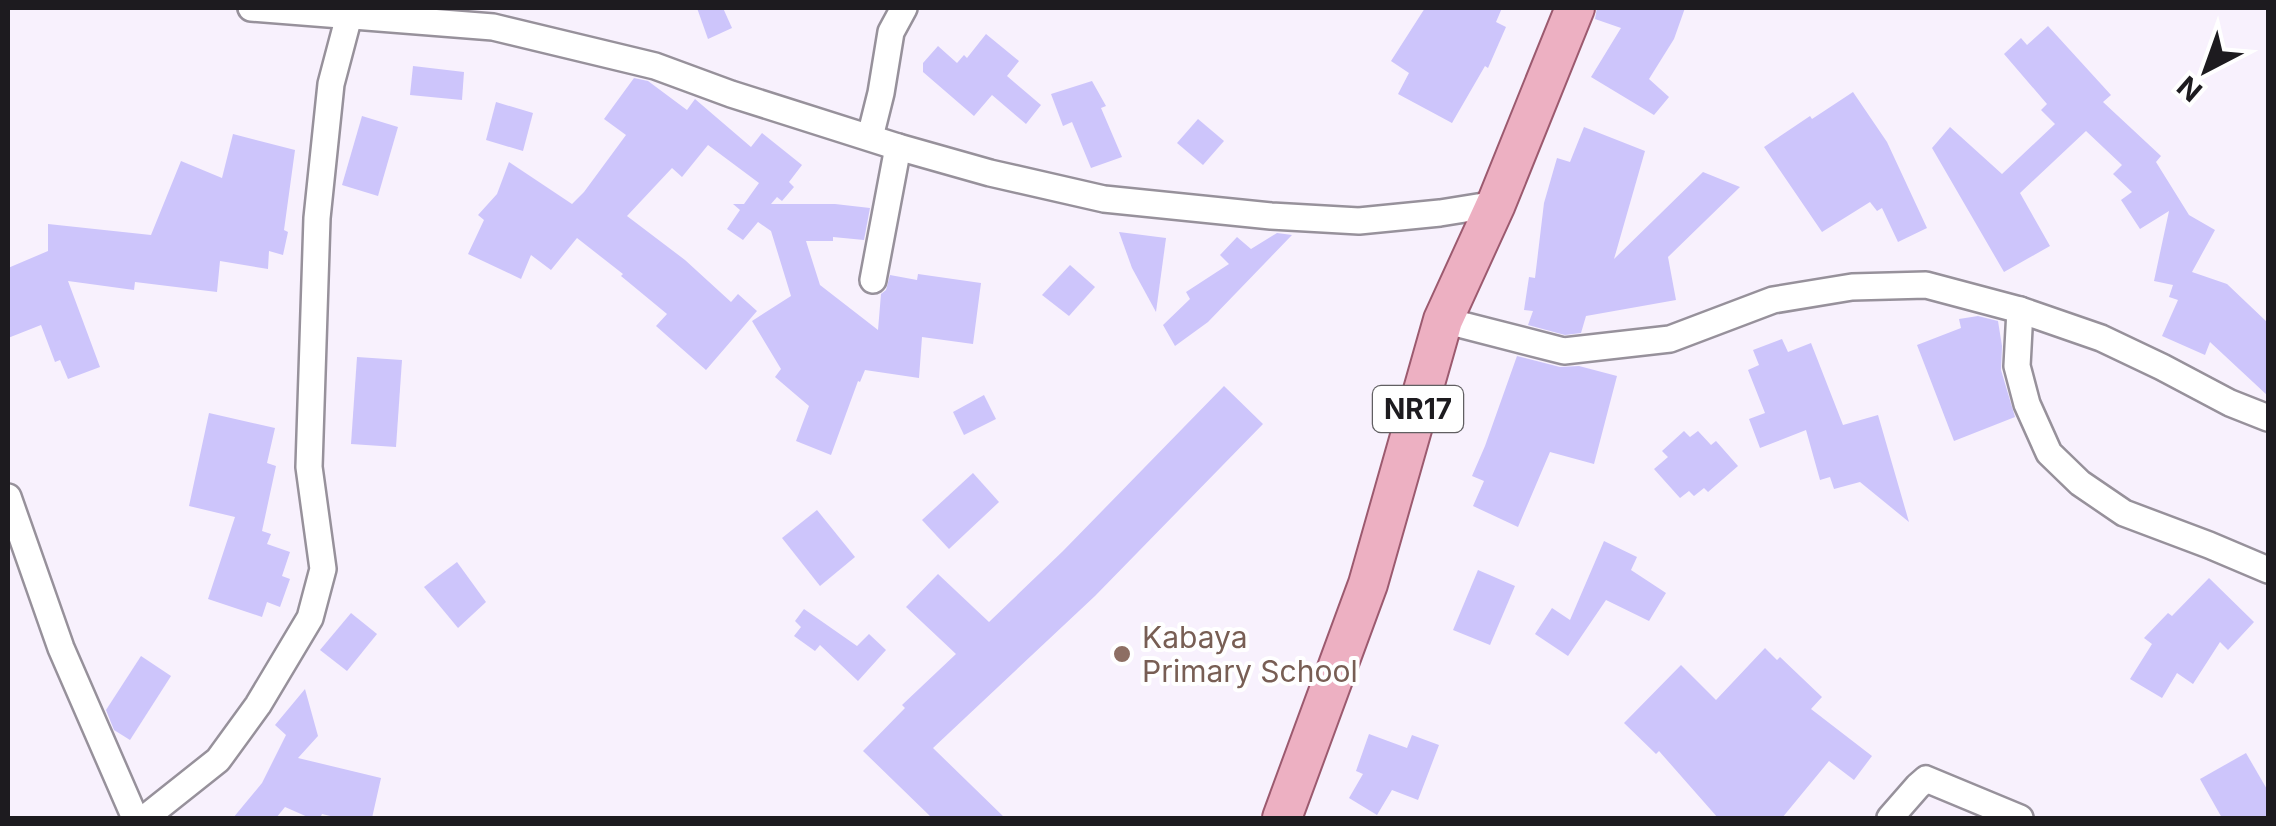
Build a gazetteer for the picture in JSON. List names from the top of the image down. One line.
{"streets":{"main road":["NR17"]},"places":["Kabaya Primary School"],"north":"bottom left"}
